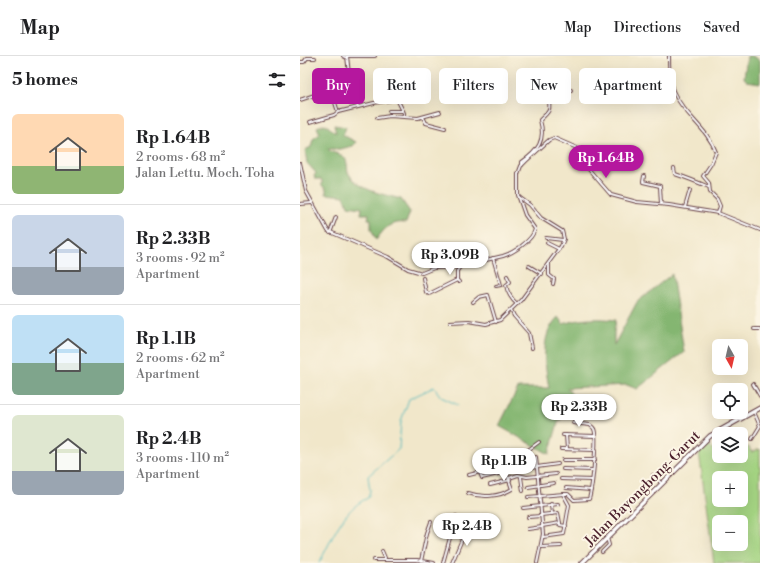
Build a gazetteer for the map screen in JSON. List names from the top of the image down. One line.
{"streets":{"main road":["Jalan Bayongbong-Garut"]},"north":"bottom","page":{"header":"Map","nav":["Map","Directions","Saved"],"heading":"5 homes","chip":["Buy","Rent","Filters","New","Apartment"],"list":[{"name":"Rp 1.64B","note":"2 rooms · 68 m² · Jalan Lettu. Moch. Toha"},{"name":"Rp 2.33B","note":"3 rooms · 92 m² · Apartment"},{"name":"Rp 1.1B","note":"2 rooms · 62 m² · Apartment"},{"name":"Rp 2.4B","note":"3 rooms · 110 m² · Apartment"}],"price":["Rp 1.64B","Rp 3.09B","Rp 2.33B","Rp 1.1B","Rp 2.4B"],"map_buttons":["+","−"]}}
